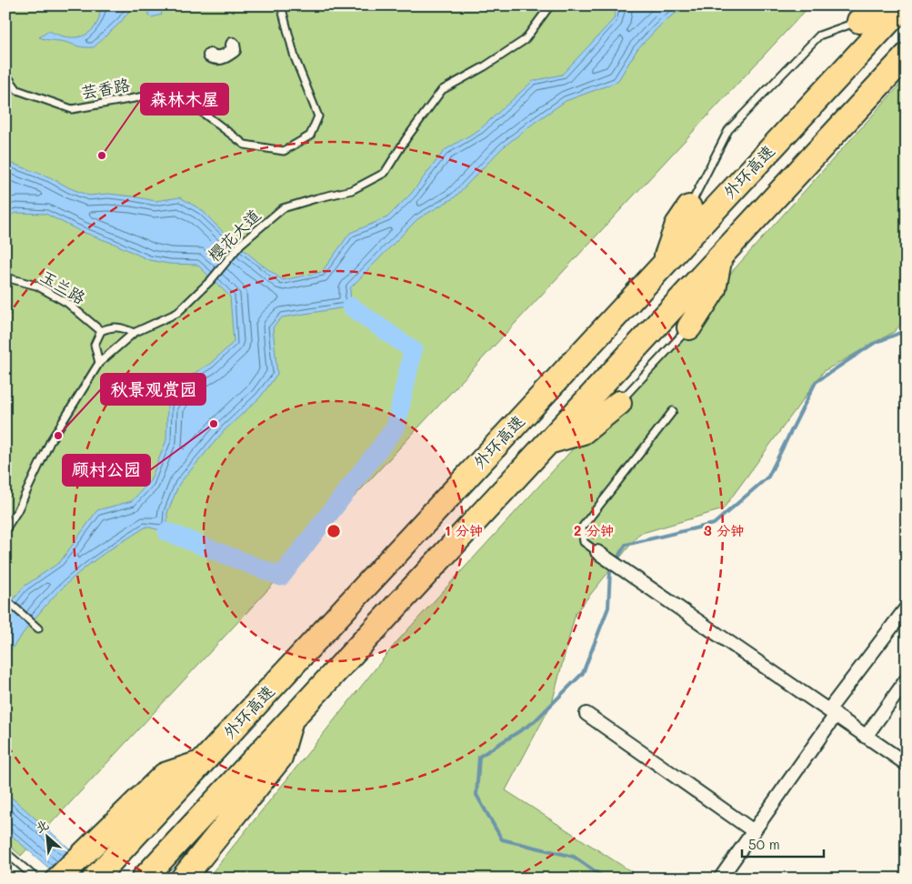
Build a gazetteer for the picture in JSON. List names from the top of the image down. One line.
{"streets":{"highway":["外环高速"],"lane":["芸香路","樱花大道","玉兰路"]},"places":["森林木屋","顾村公园","秋景观赏园"],"scale_bar":"50 m","north":"top left","rings":["1 分钟","2 分钟","3 分钟"]}
